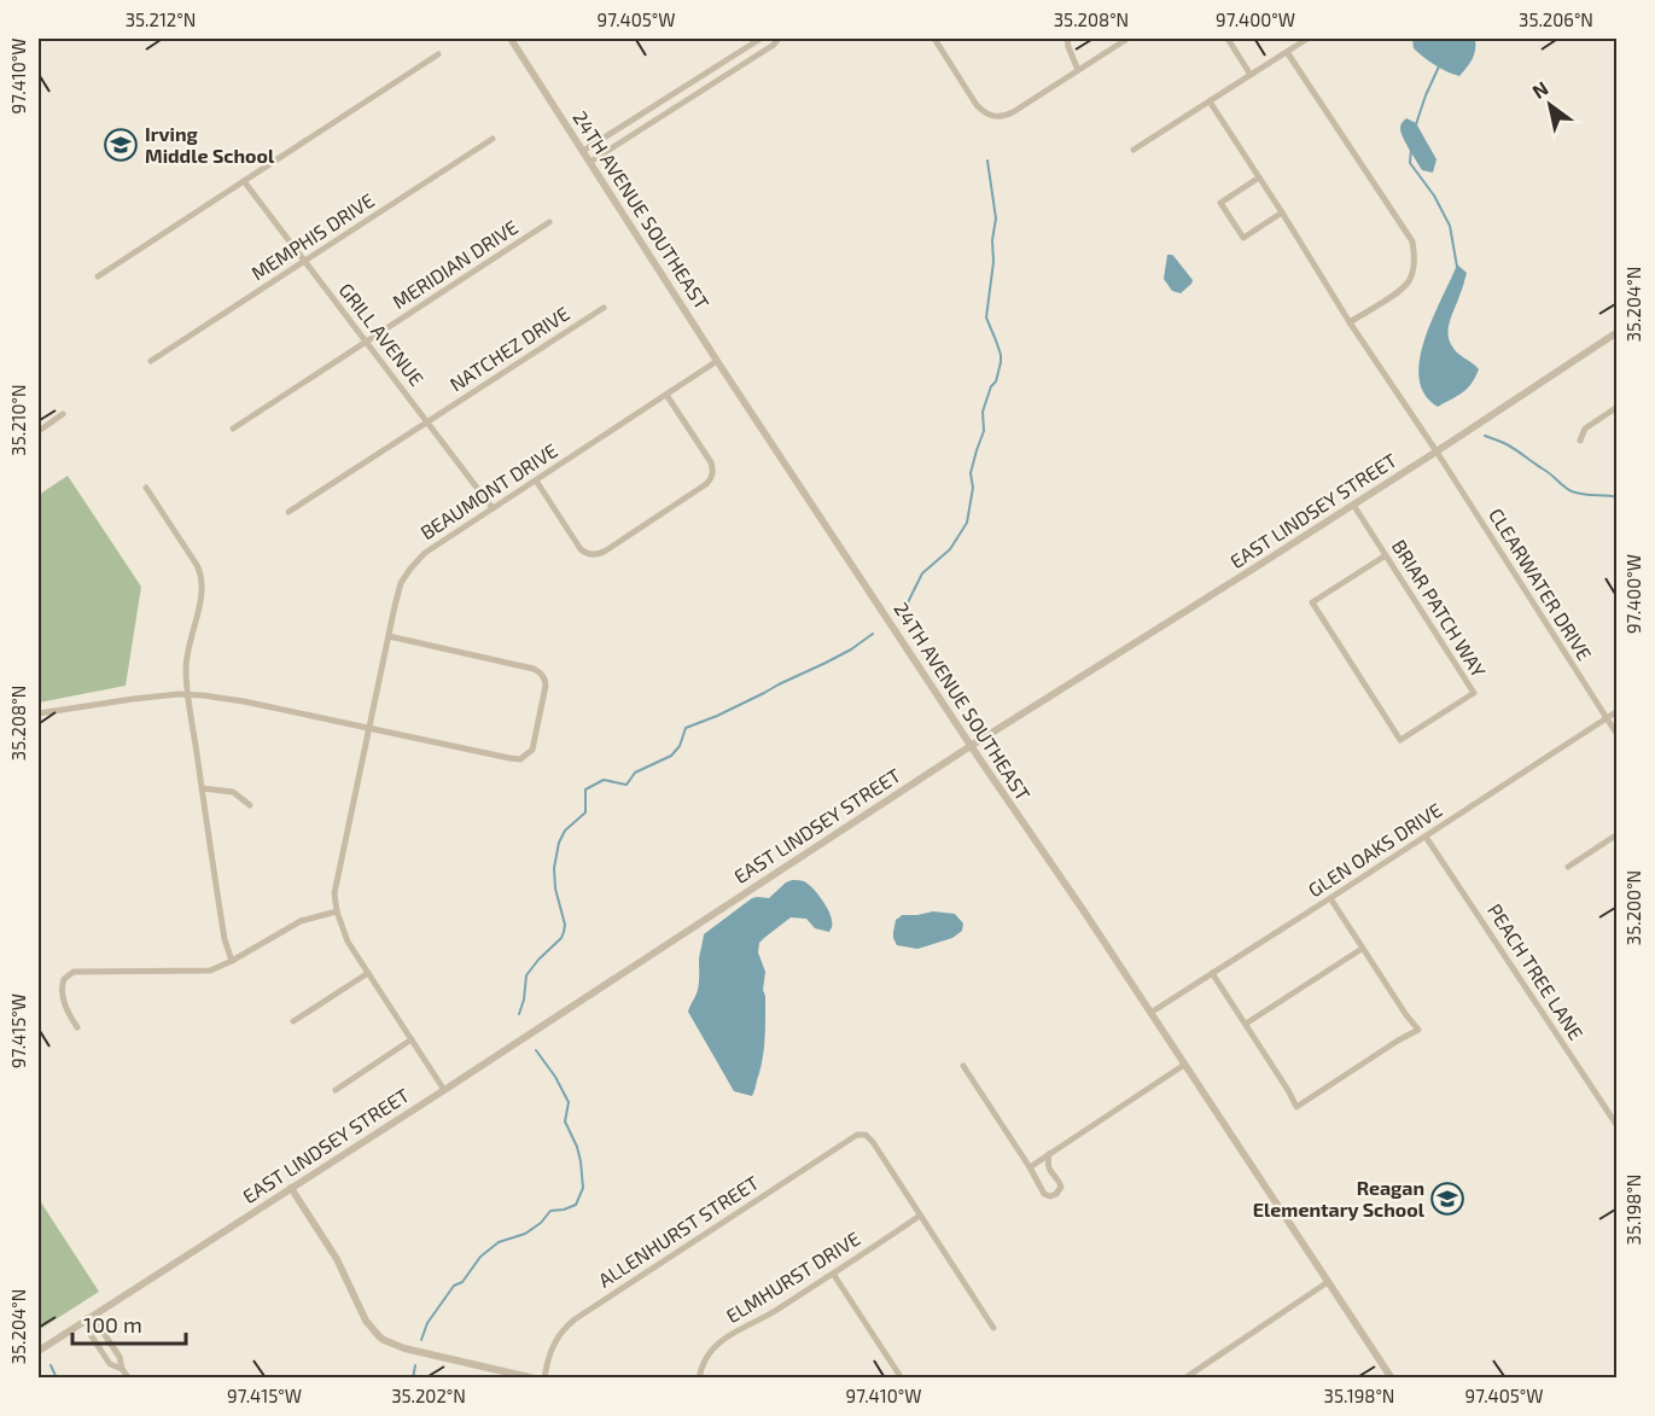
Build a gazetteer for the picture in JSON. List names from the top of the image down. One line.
{"streets":{"street":["24TH AVENUE SOUTHEAST","MEMPHIS DRIVE","MERIDIAN DRIVE","GRILL AVENUE","NATCHEZ DRIVE","BEAUMONT DRIVE","EAST LINDSEY STREET","CLEARWATER DRIVE","BRIAR PATCH WAY","GLEN OAKS DRIVE","PEACH TREE LANE","ALLENHURST STREET","ELMHURST DRIVE"]},"crossings":[["24TH AVENUE SOUTHEAST","BEAUMONT DRIVE"],["24TH AVENUE SOUTHEAST","EAST LINDSEY STREET"],["24TH AVENUE SOUTHEAST","GLEN OAKS DRIVE"],["MEMPHIS DRIVE","GRILL AVENUE"],["MERIDIAN DRIVE","GRILL AVENUE"],["GRILL AVENUE","NATCHEZ DRIVE"],["GRILL AVENUE","BEAUMONT DRIVE"],["EAST LINDSEY STREET","CLEARWATER DRIVE"],["EAST LINDSEY STREET","BRIAR PATCH WAY"],["CLEARWATER DRIVE","GLEN OAKS DRIVE"],["GLEN OAKS DRIVE","PEACH TREE LANE"],["ALLENHURST STREET","ELMHURST DRIVE"]],"places":{"school or university":["Irving Middle School","Reagan Elementary School"]},"scale_bar":"100 m","north":"top left","coordinates":["35.212°N","97.405°W","35.208°N","97.400°W","35.206°N","97.410°W","35.204°N","35.210°N","35.200°N","97.415°W","35.198°N","35.202°N"]}
